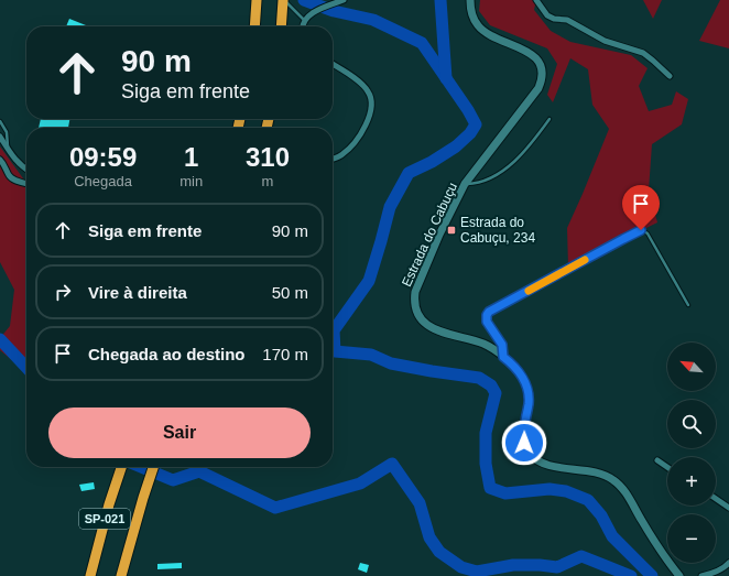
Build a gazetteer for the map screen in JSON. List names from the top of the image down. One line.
{"streets":{"highway":["SP-021"],"main road":["Estrada do Cabuçu"]},"places":{"transit":["Estrada do Cabuçu, 234"]},"north":"top left","page":{"turn":["90 m","Siga em frente"],"eta":["09:59","Chegada","1","min","310","m"],"list":[{"name":"Siga em frente","value":"90 m"},{"name":"Vire à direita","value":"50 m"},{"name":"Chegada ao destino","value":"170 m"}],"map_buttons":["+","−"],"buttons":"Sair"}}
